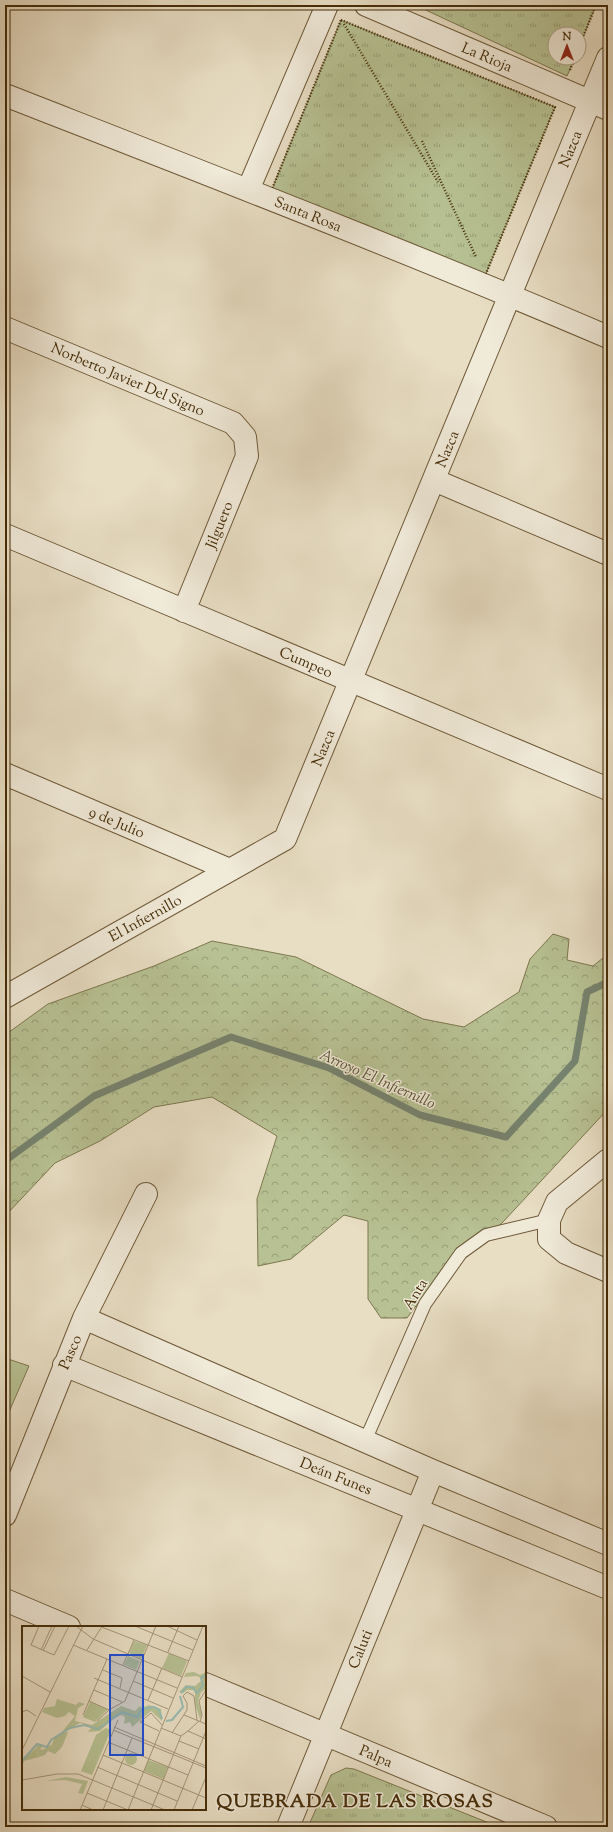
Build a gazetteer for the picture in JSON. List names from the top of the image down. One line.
{"streets":{"street":["La Rioja","Nazca","Santa Rosa","Norberto Javier Del Signo","Jilguero","Cumpeo","9 de Julio","El Infiernillo","Pasco","Deán Funes","Caluti","Palpa"],"lane":["Anta"]},"crossings":[["La Rioja","Nazca"],["Nazca","Santa Rosa"],["Nazca","Cumpeo"],["Nazca","El Infiernillo"],["Norberto Javier Del Signo","Jilguero"],["Jilguero","Cumpeo"],["9 de Julio","El Infiernillo"],["Pasco","Deán Funes"],["Deán Funes","Caluti"],["Caluti","Palpa"]],"districts":["QUEBRADA DE LAS ROSAS"],"water":["Arroyo El Infiernillo"],"north":"top"}
